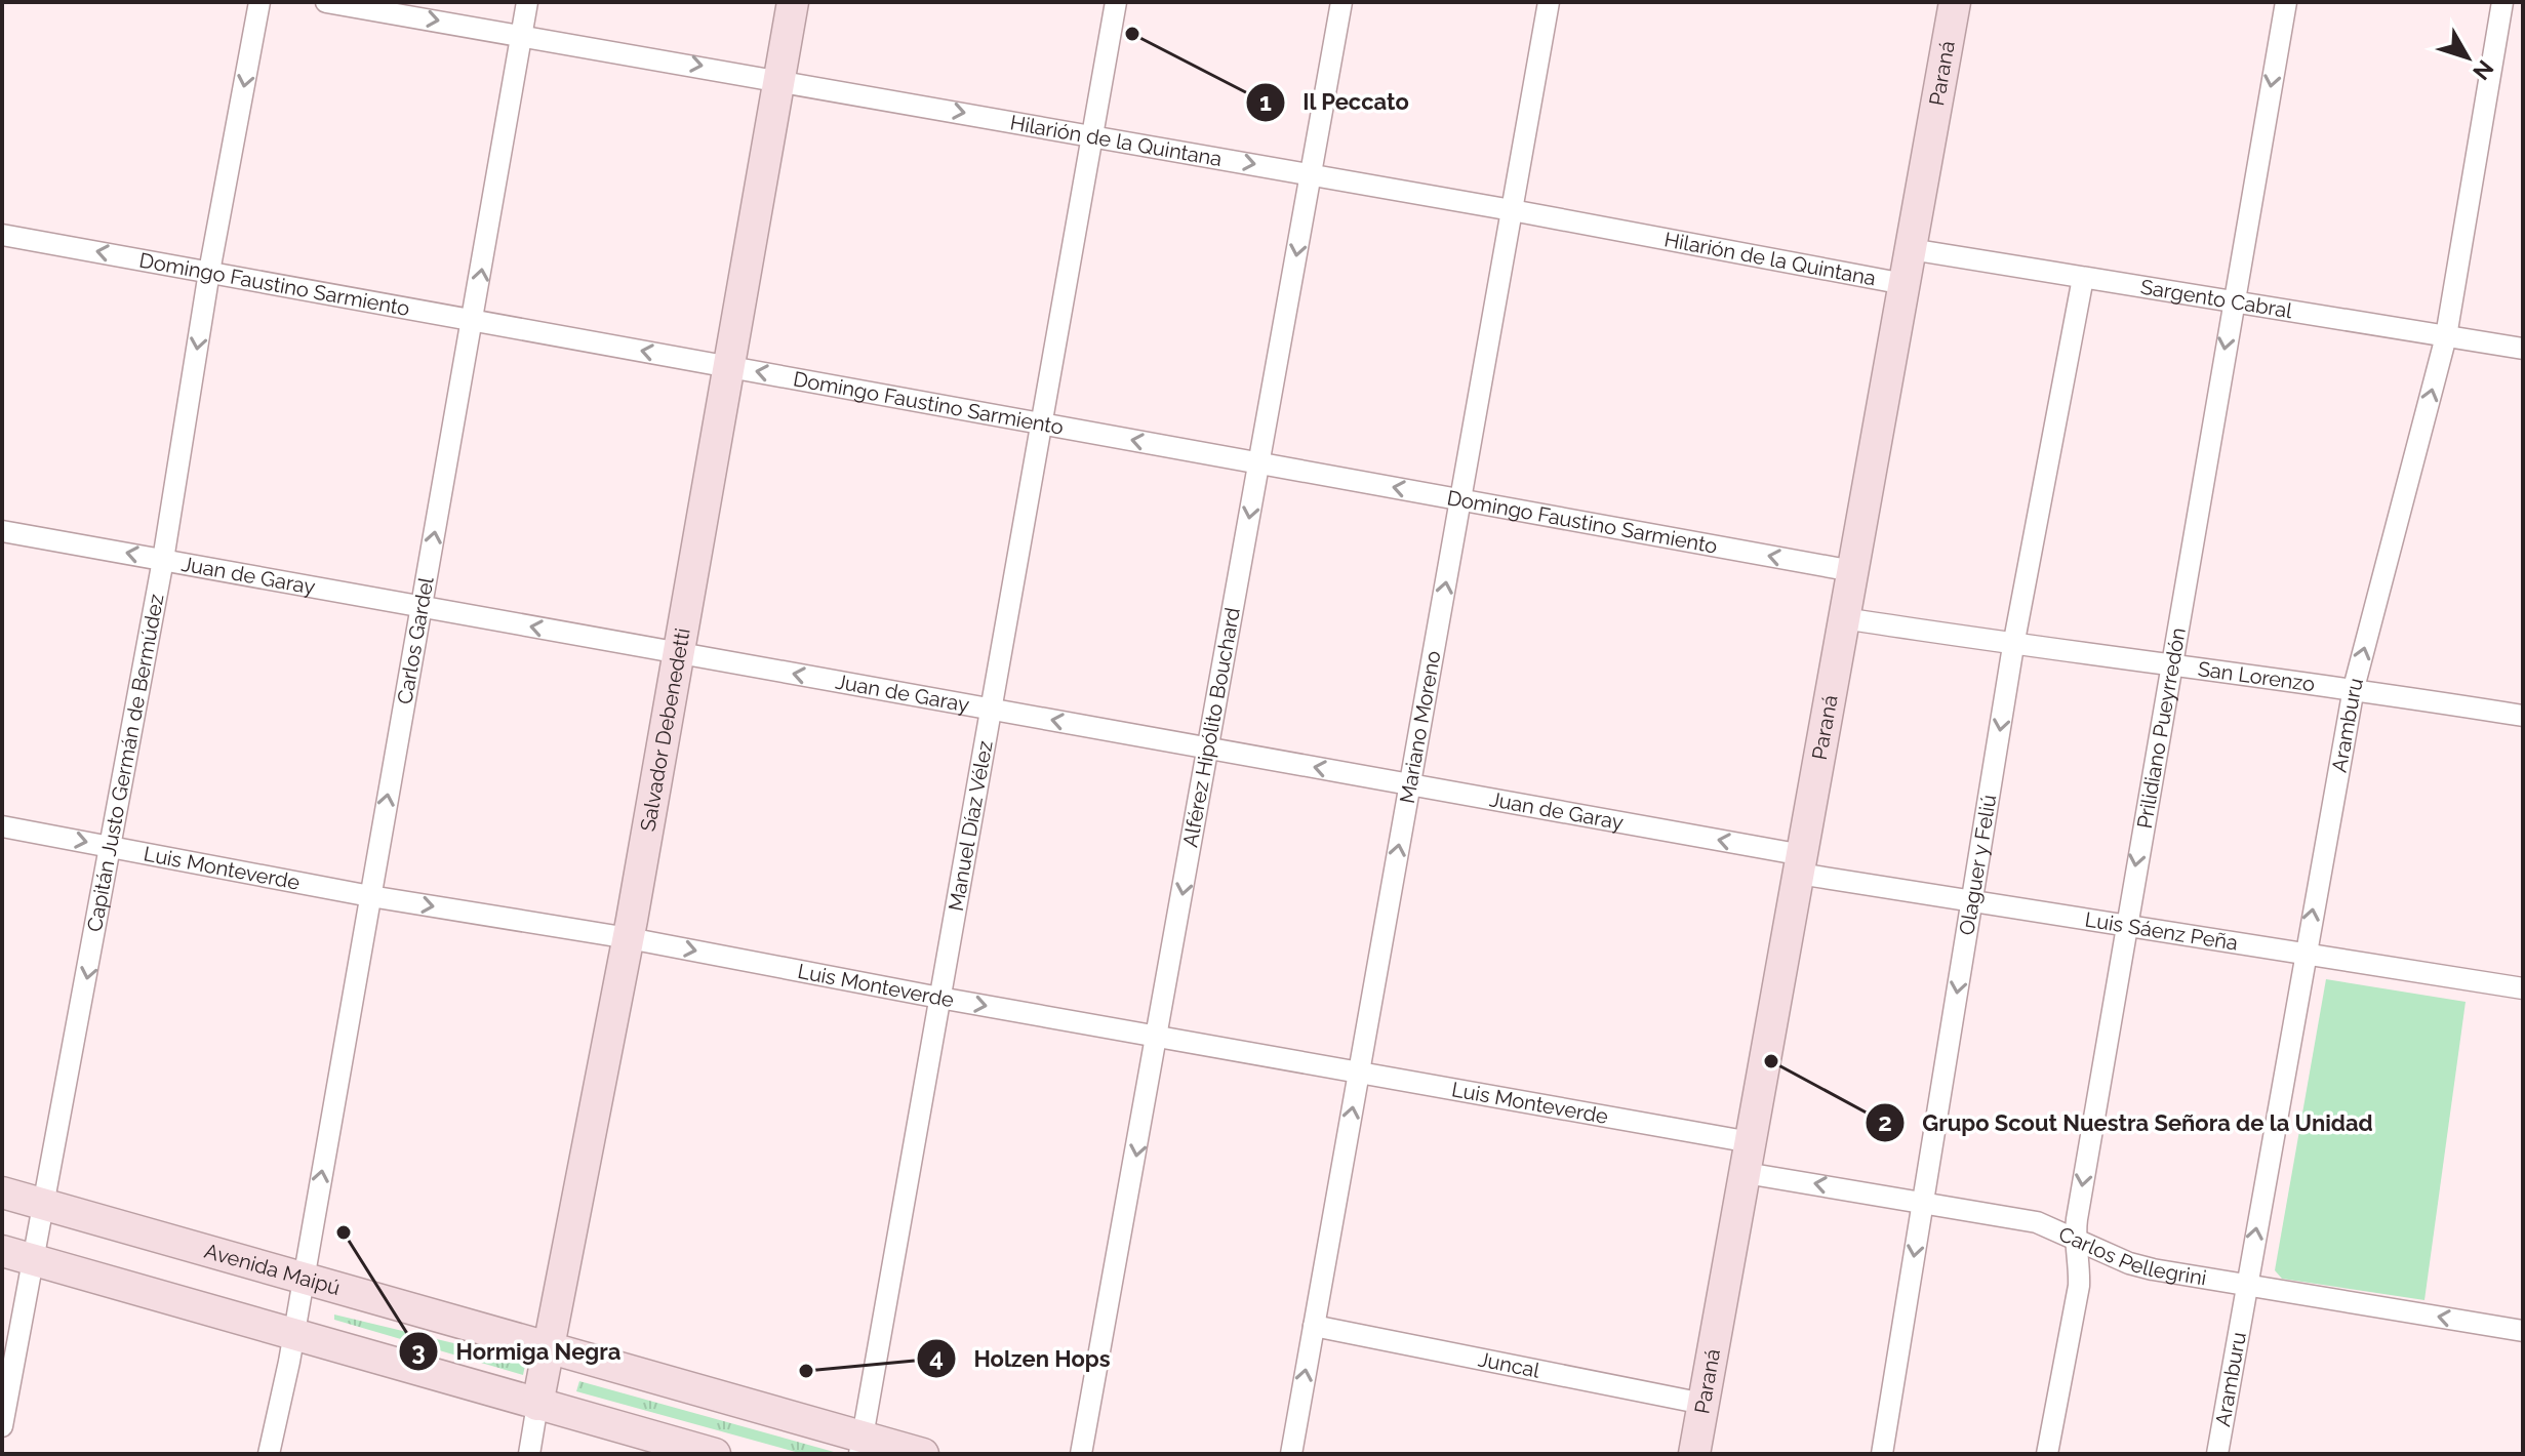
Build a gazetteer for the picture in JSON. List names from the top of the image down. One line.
{"streets":{"street":["Paraná","Hilarión de la Quintana","Domingo Faustino Sarmiento","Sargento Cabral","Juan de Garay","Carlos Gardel","San Lorenzo","Aramburu","Alférez Hipólito Bouchard","Mariano Moreno","Prilidiano Pueyrredón","Salvador Debenedetti","Capitán Justo Germán de Bermúdez","Manuel Díaz Vélez","Olaguer y Feliú","Luis Monteverde","Luis Sáenz Peña","Carlos Pellegrini","Avenida Maipú","Juncal"]},"crossings":[["Paraná","Hilarión de la Quintana"],["Paraná","Domingo Faustino Sarmiento"],["Paraná","Sargento Cabral"],["Paraná","Juan de Garay"],["Paraná","San Lorenzo"],["Paraná","Luis Monteverde"],["Paraná","Luis Sáenz Peña"],["Paraná","Carlos Pellegrini"],["Paraná","Juncal"],["Hilarión de la Quintana","Carlos Gardel"],["Hilarión de la Quintana","Alférez Hipólito Bouchard"],["Hilarión de la Quintana","Mariano Moreno"],["Hilarión de la Quintana","Salvador Debenedetti"],["Hilarión de la Quintana","Manuel Díaz Vélez"],["Domingo Faustino Sarmiento","Carlos Gardel"],["Domingo Faustino Sarmiento","Alférez Hipólito Bouchard"],["Domingo Faustino Sarmiento","Mariano Moreno"],["Domingo Faustino Sarmiento","Salvador Debenedetti"],["Domingo Faustino Sarmiento","Capitán Justo Germán de Bermúdez"],["Domingo Faustino Sarmiento","Manuel Díaz Vélez"],["Sargento Cabral","Aramburu"],["Sargento Cabral","Prilidiano Pueyrredón"],["Sargento Cabral","Olaguer y Feliú"],["Juan de Garay","Carlos Gardel"],["Juan de Garay","Alférez Hipólito Bouchard"],["Juan de Garay","Mariano Moreno"],["Juan de Garay","Salvador Debenedetti"],["Juan de Garay","Capitán Justo Germán de Bermúdez"],["Juan de Garay","Manuel Díaz Vélez"],["Juan de Garay","Luis Sáenz Peña"],["Carlos Gardel","Luis Monteverde"],["Carlos Gardel","Avenida Maipú"],["San Lorenzo","Aramburu"],["San Lorenzo","Prilidiano Pueyrredón"],["San Lorenzo","Olaguer y Feliú"],["Aramburu","Luis Sáenz Peña"],["Aramburu","Carlos Pellegrini"],["Alférez Hipólito Bouchard","Luis Monteverde"],["Mariano Moreno","Luis Monteverde"],["Mariano Moreno","Juncal"],["Prilidiano Pueyrredón","Luis Sáenz Peña"],["Prilidiano Pueyrredón","Carlos Pellegrini"],["Salvador Debenedetti","Luis Monteverde"],["Salvador Debenedetti","Avenida Maipú"],["Capitán Justo Germán de Bermúdez","Luis Monteverde"],["Capitán Justo Germán de Bermúdez","Avenida Maipú"],["Manuel Díaz Vélez","Luis Monteverde"],["Manuel Díaz Vélez","Avenida Maipú"],["Olaguer y Feliú","Luis Sáenz Peña"],["Olaguer y Feliú","Carlos Pellegrini"]],"one_way":["Hilarión de la Quintana","Domingo Faustino Sarmiento","Juan de Garay","Carlos Gardel","Aramburu","Alférez Hipólito Bouchard","Mariano Moreno","Prilidiano Pueyrredón","Capitán Justo Germán de Bermúdez","Olaguer y Feliú","Luis Monteverde","Carlos Pellegrini"],"places":["Il Peccato","Grupo Scout Nuestra Señora de la Unidad","Hormiga Negra","Holzen Hops"],"north":"bottom right"}
